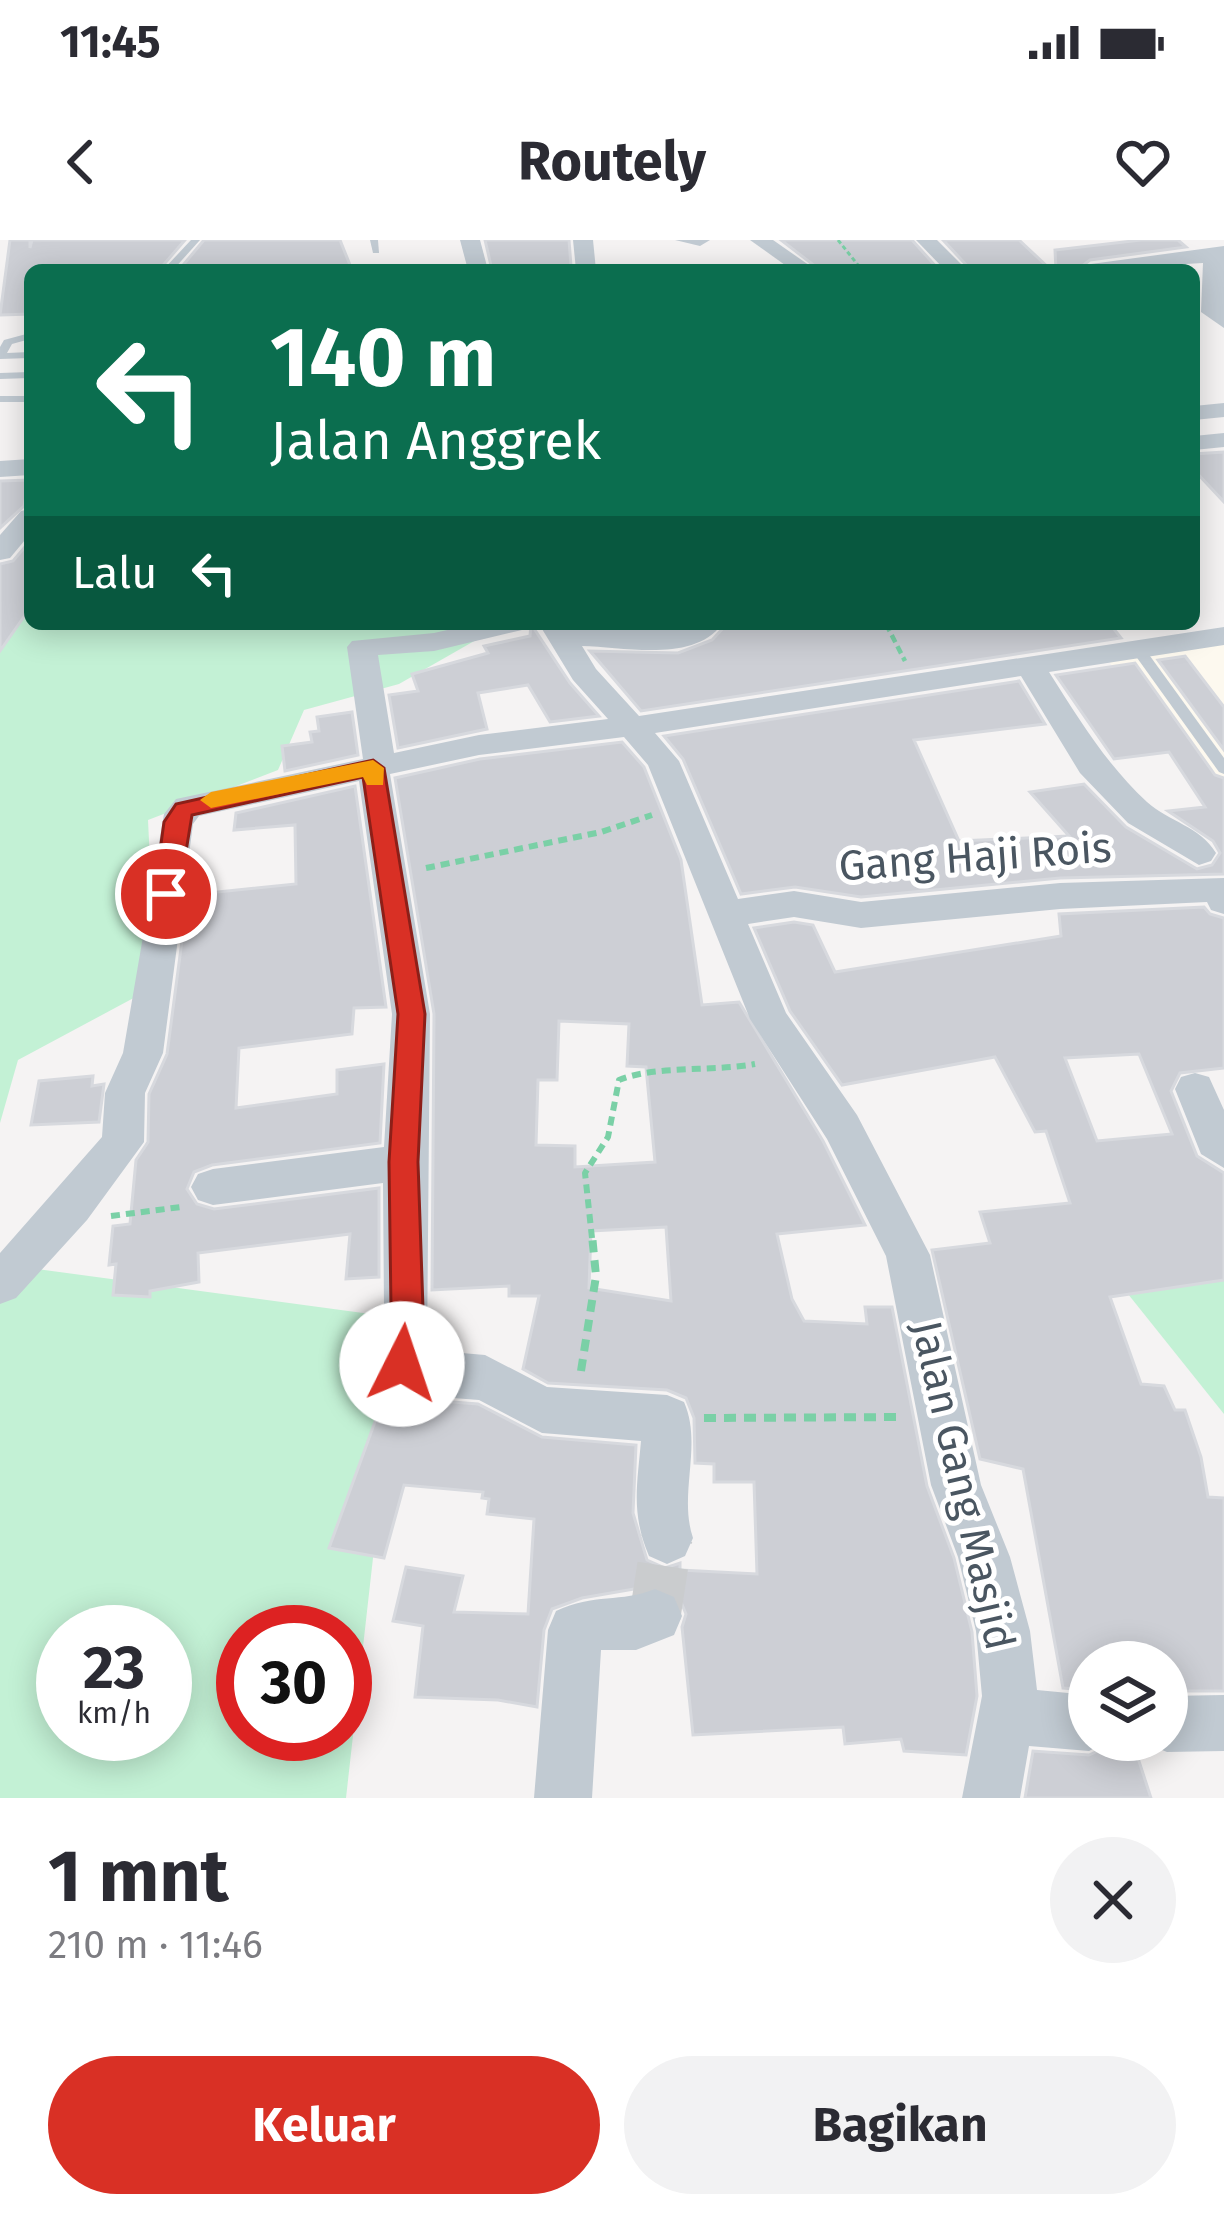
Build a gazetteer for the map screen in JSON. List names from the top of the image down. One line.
{"streets":{"street":["Gang Haji Rois","Jalan Gang Masjid"]},"crossings":[["Gang Haji Rois","Jalan Gang Masjid"]],"page":{"status":"11:45","header":"Routely","turn":["140 m","Jalan Anggrek"],"then":"Lalu","speed":"23 km/h","limit":"30","heading":["1 mnt","210 m · 11:46"],"buttons":["Keluar","Bagikan"]}}
